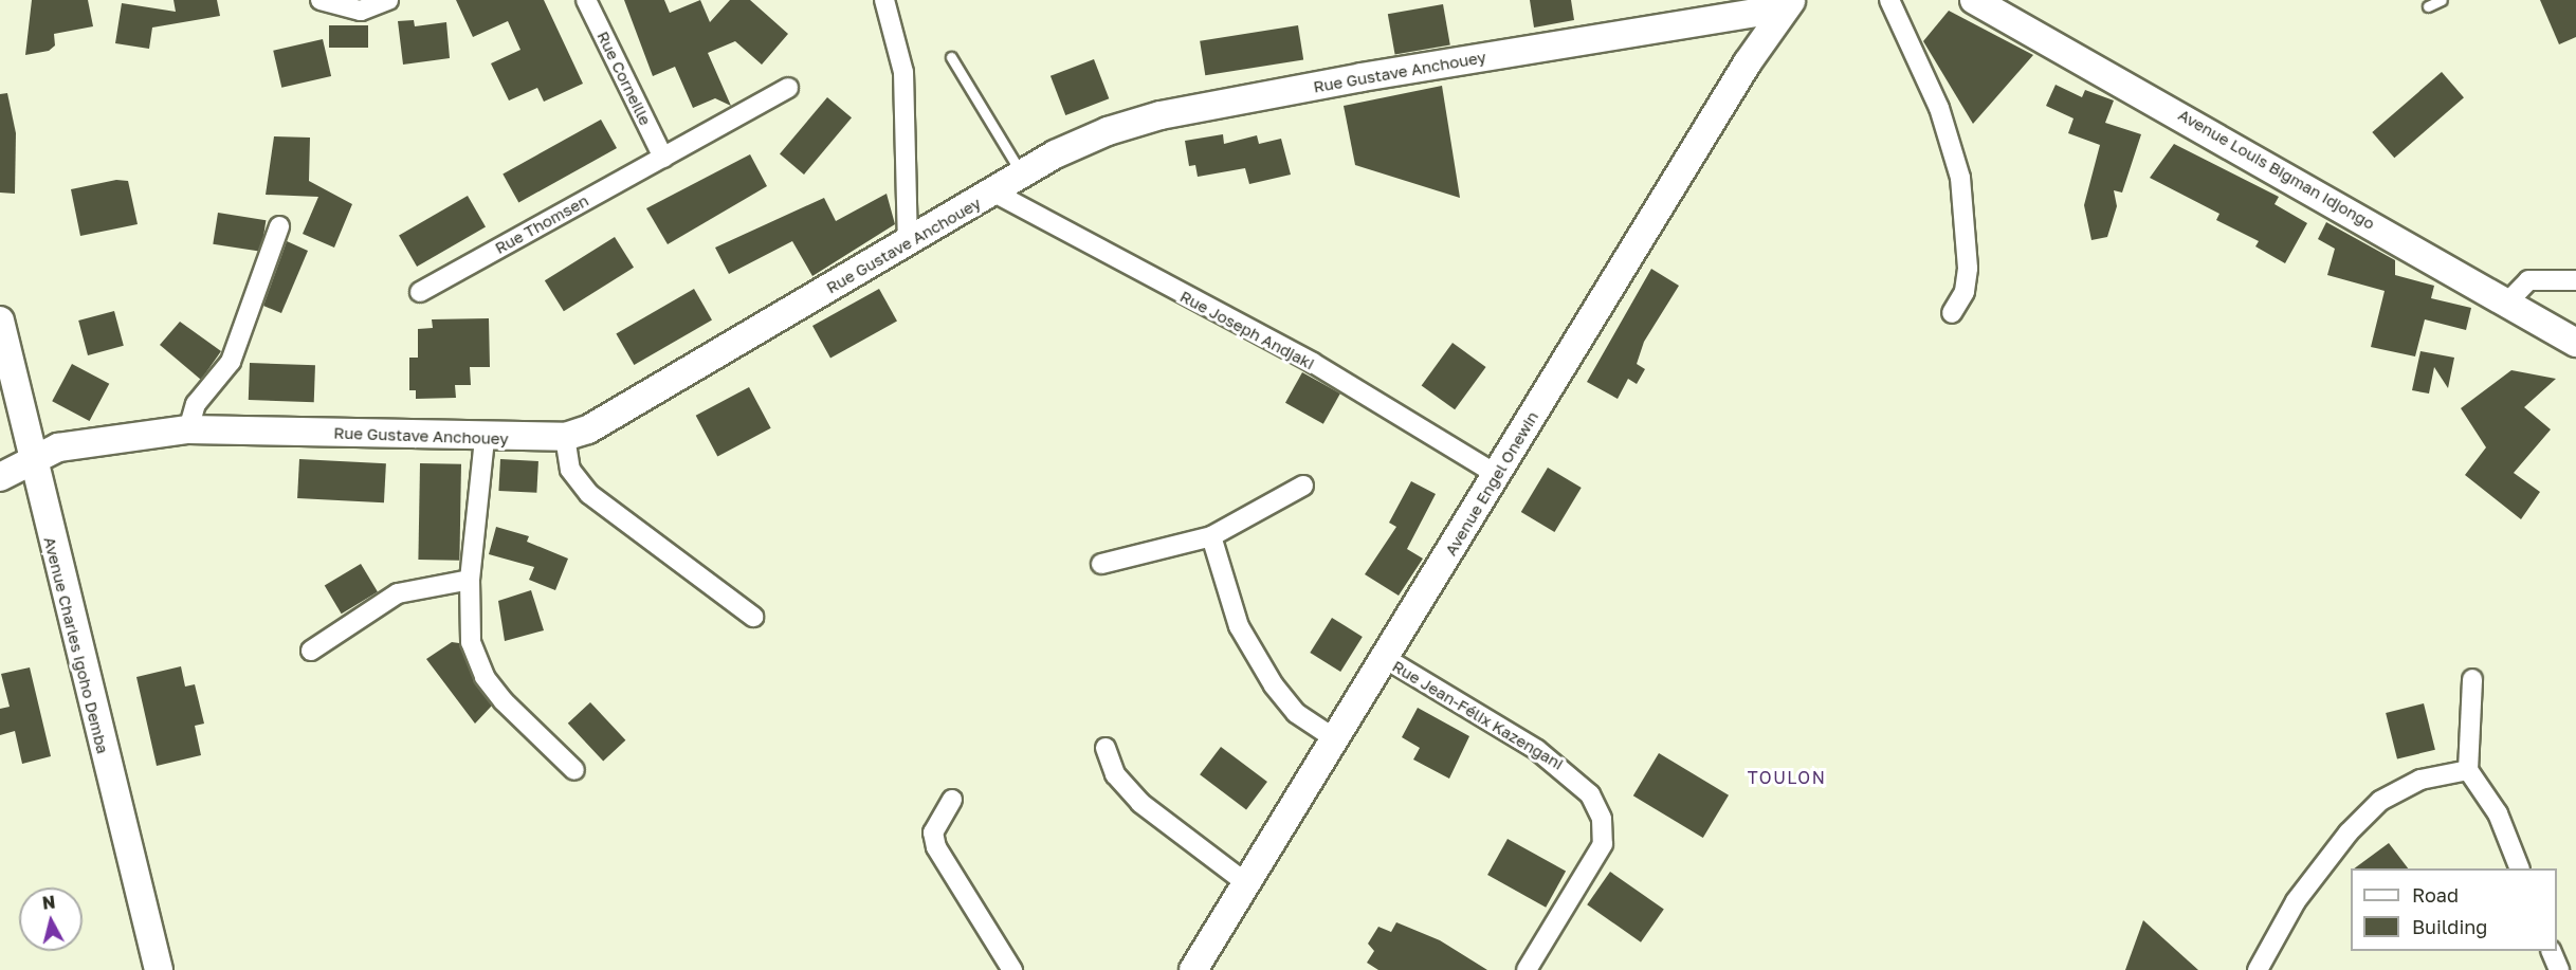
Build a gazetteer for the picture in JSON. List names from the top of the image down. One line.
{"streets":{"street":["Rue Gustave Anchouey","Rue Corneille","Avenue Louis Bigman Idjongo","Rue Thomsen","Rue Joseph Andjaki","Avenue Engel Onewin","Avenue Charles Igoho Demba","Rue Jean-Félix Kazengani"]},"crossings":[["Rue Gustave Anchouey","Rue Joseph Andjaki"],["Rue Gustave Anchouey","Avenue Engel Onewin"],["Rue Gustave Anchouey","Avenue Charles Igoho Demba"],["Rue Corneille","Rue Thomsen"],["Rue Joseph Andjaki","Avenue Engel Onewin"],["Avenue Engel Onewin","Rue Jean-Félix Kazengani"]],"districts":["TOULON"],"legend":["Road","Building"],"north":"top"}
